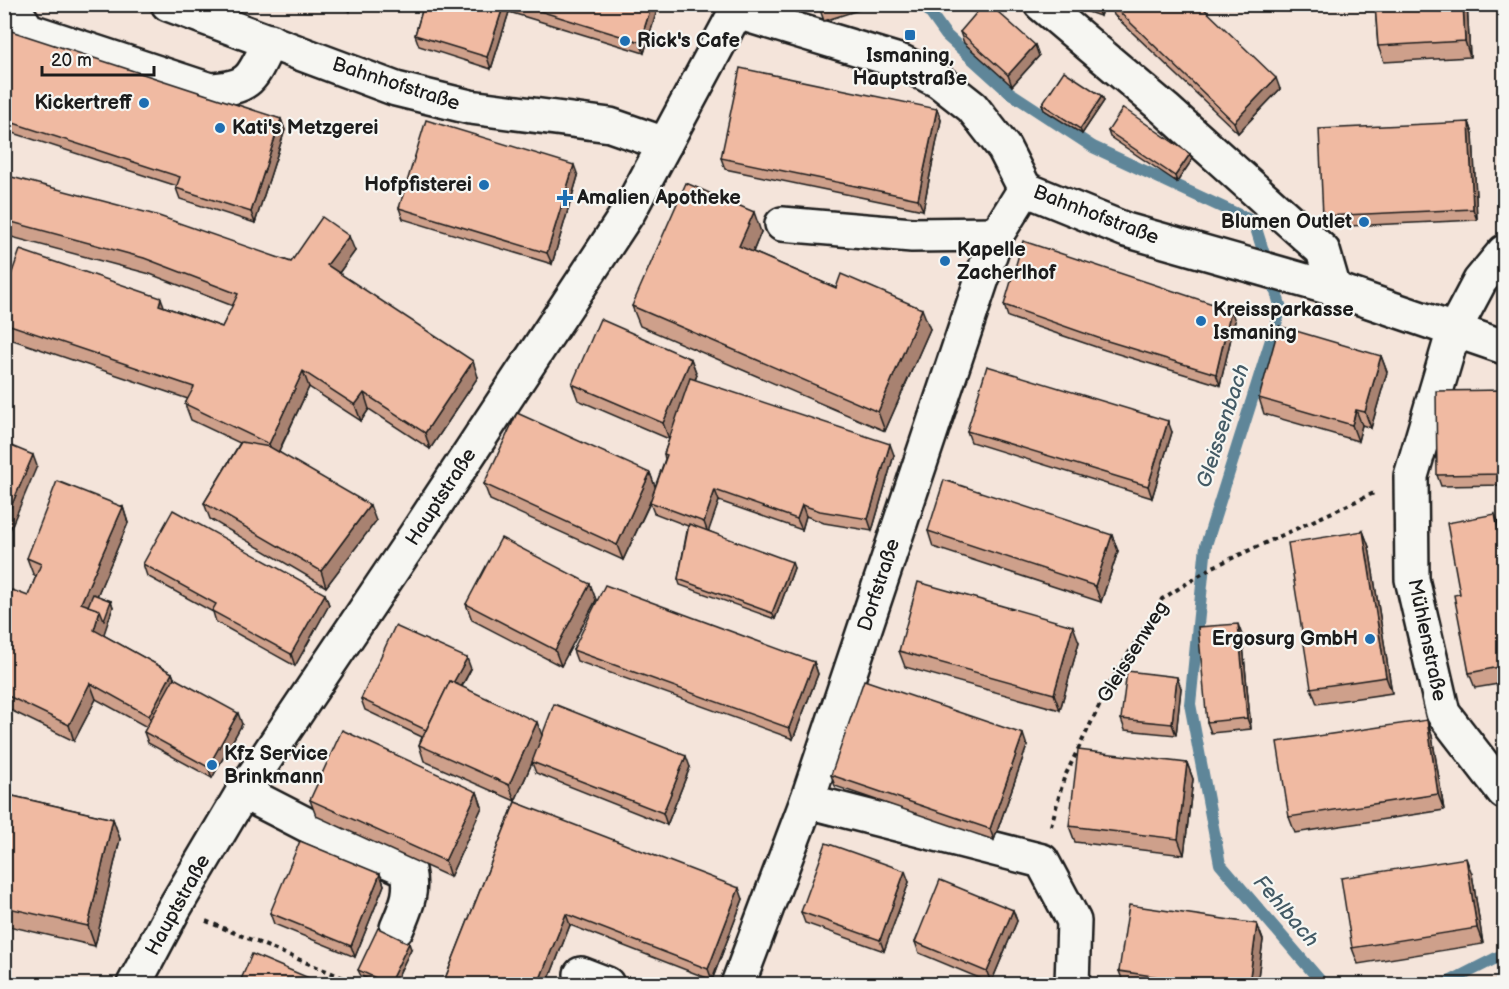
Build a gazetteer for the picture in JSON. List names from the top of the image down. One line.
{"streets":{"street":["Bahnhofstraße","Hauptstraße","Dorfstraße","Mühlenstraße"],"path":["Gleissenweg"]},"crossings":[["Bahnhofstraße","Hauptstraße"],["Bahnhofstraße","Dorfstraße"],["Bahnhofstraße","Mühlenstraße"],["Mühlenstraße","Gleissenweg"]],"water":["Gleissenbach","Fehlbach"],"places":{"transit":["Ismaning, Hauptstraße"],"other":["Rick's Cafe","Kickertreff","Kati's Metzgerei","Hofpfisterei","Blumen Outlet","Kapelle Zacherlhof","Kreissparkasse Ismaning","Ergosurg GmbH","Kfz Service Brinkmann"],"health":["Amalien Apotheke"]},"scale_bar":"20 m"}
